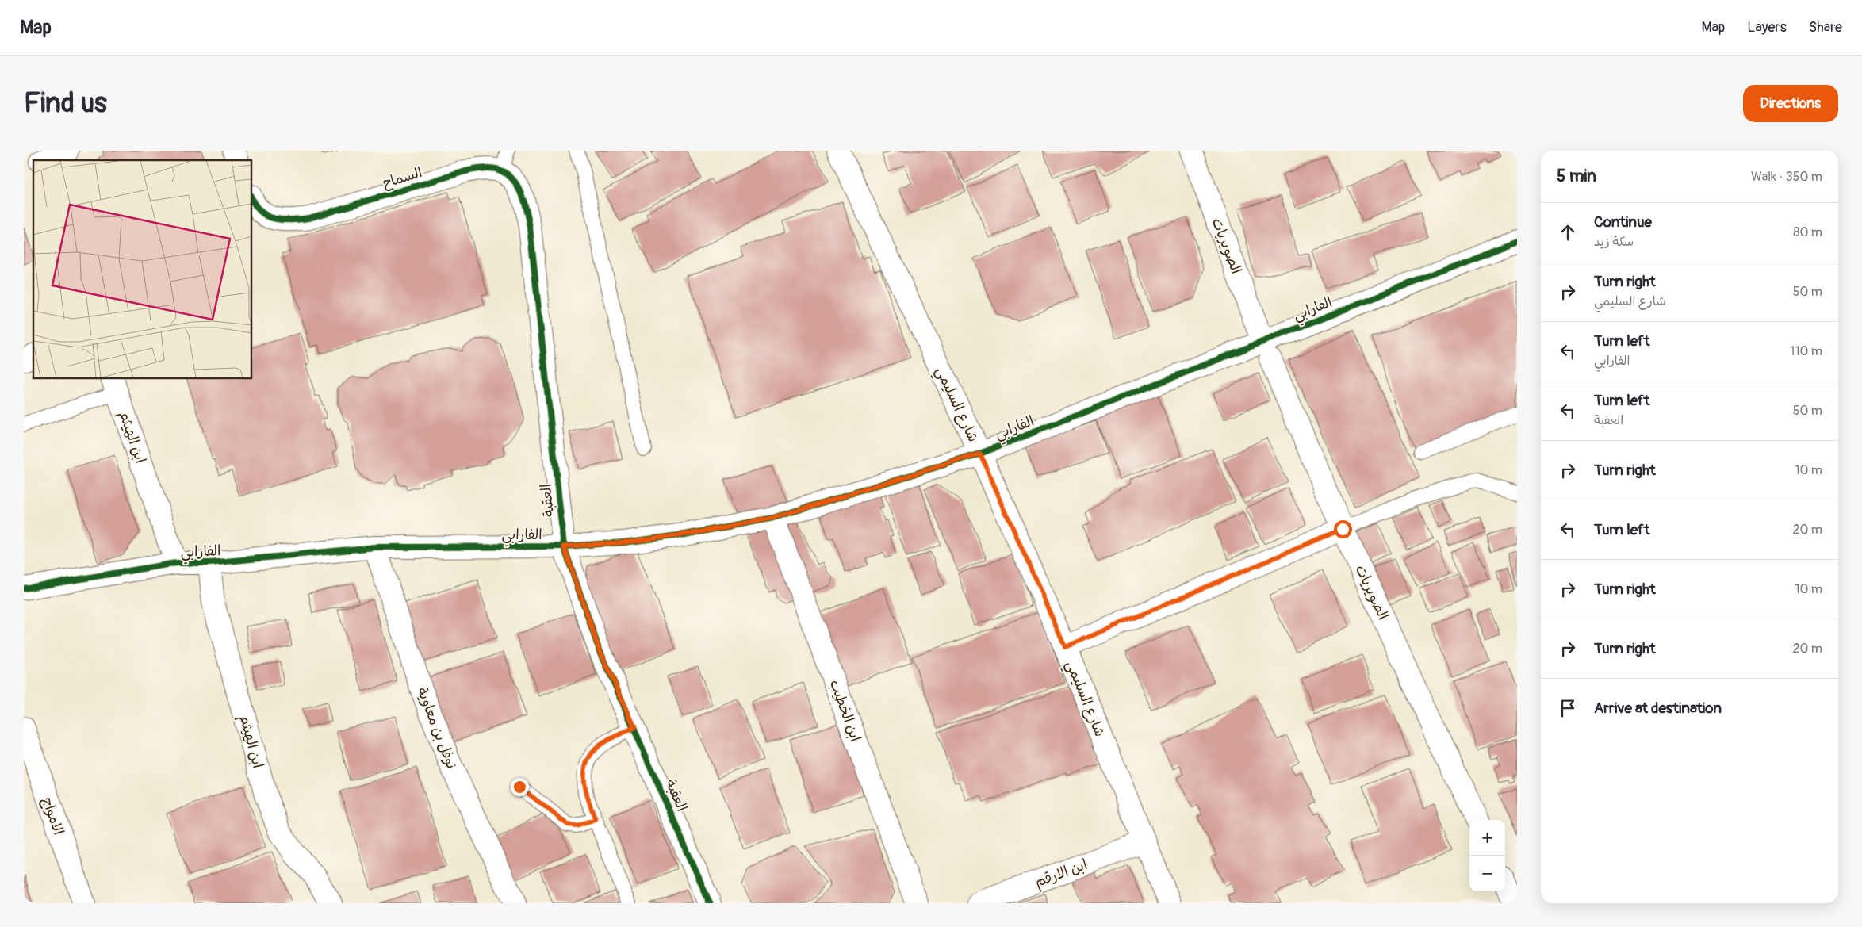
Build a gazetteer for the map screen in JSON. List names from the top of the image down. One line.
{"streets":{"street":["السماح","الصويريات","الفارابي","شارع السليمي","ابن الهيثم","العقبة","ابن الخطيب","نوفل بن معاوية","الامواج","ابن الارقم"]},"crossings":[["السماح","العقبة"],["الصويريات","الفارابي"],["الفارابي","شارع السليمي"],["الفارابي","ابن الهيثم"],["الفارابي","العقبة"],["الفارابي","ابن الخطيب"],["الفارابي","نوفل بن معاوية"],["شارع السليمي","ابن الارقم"]],"page":{"header":"Map","nav":["Map","Layers","Share"],"buttons":"Directions","title":"Find us","heading":["5 min","Walk · 350 m"],"list":[["Continue","سكة زيد","80 m"],["Turn right","شارع السليمي","50 m"],["Turn left","الفارابي","110 m"],["Turn left","العقبة","50 m"],["Turn right","10 m"],["Turn left","20 m"],["Turn right","10 m"],["Turn right","20 m"],"Arrive at destination"],"map_buttons":["+","−"]}}
